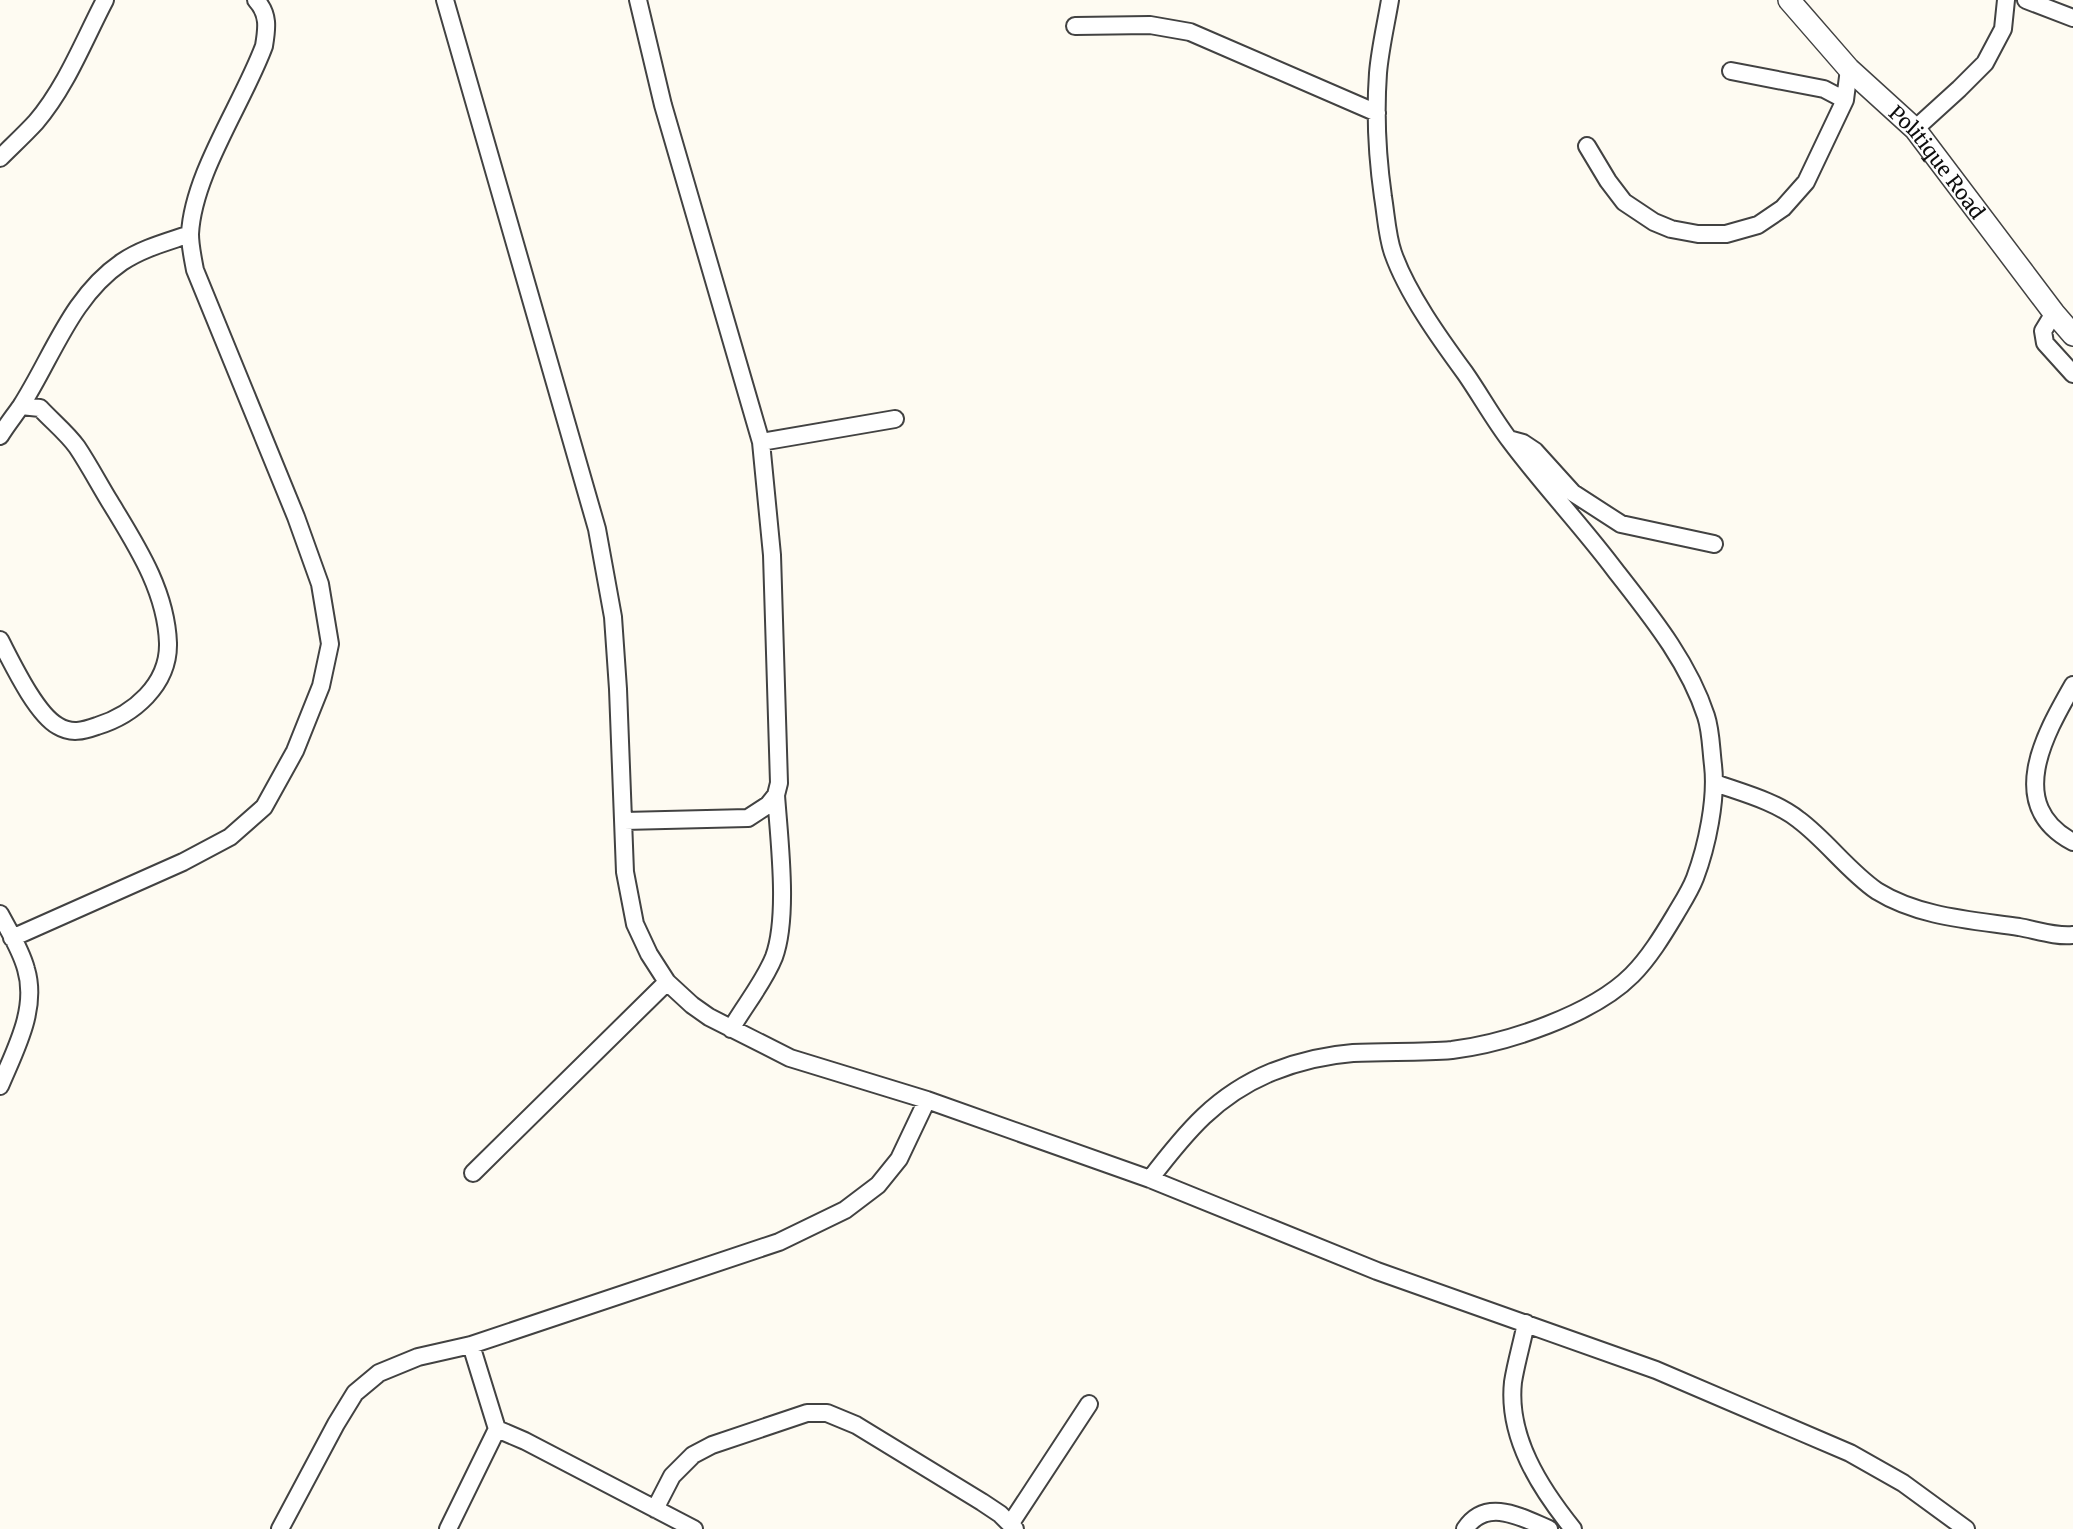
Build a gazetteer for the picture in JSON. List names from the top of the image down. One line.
{"streets":{"street":["Politique Road"]}}
